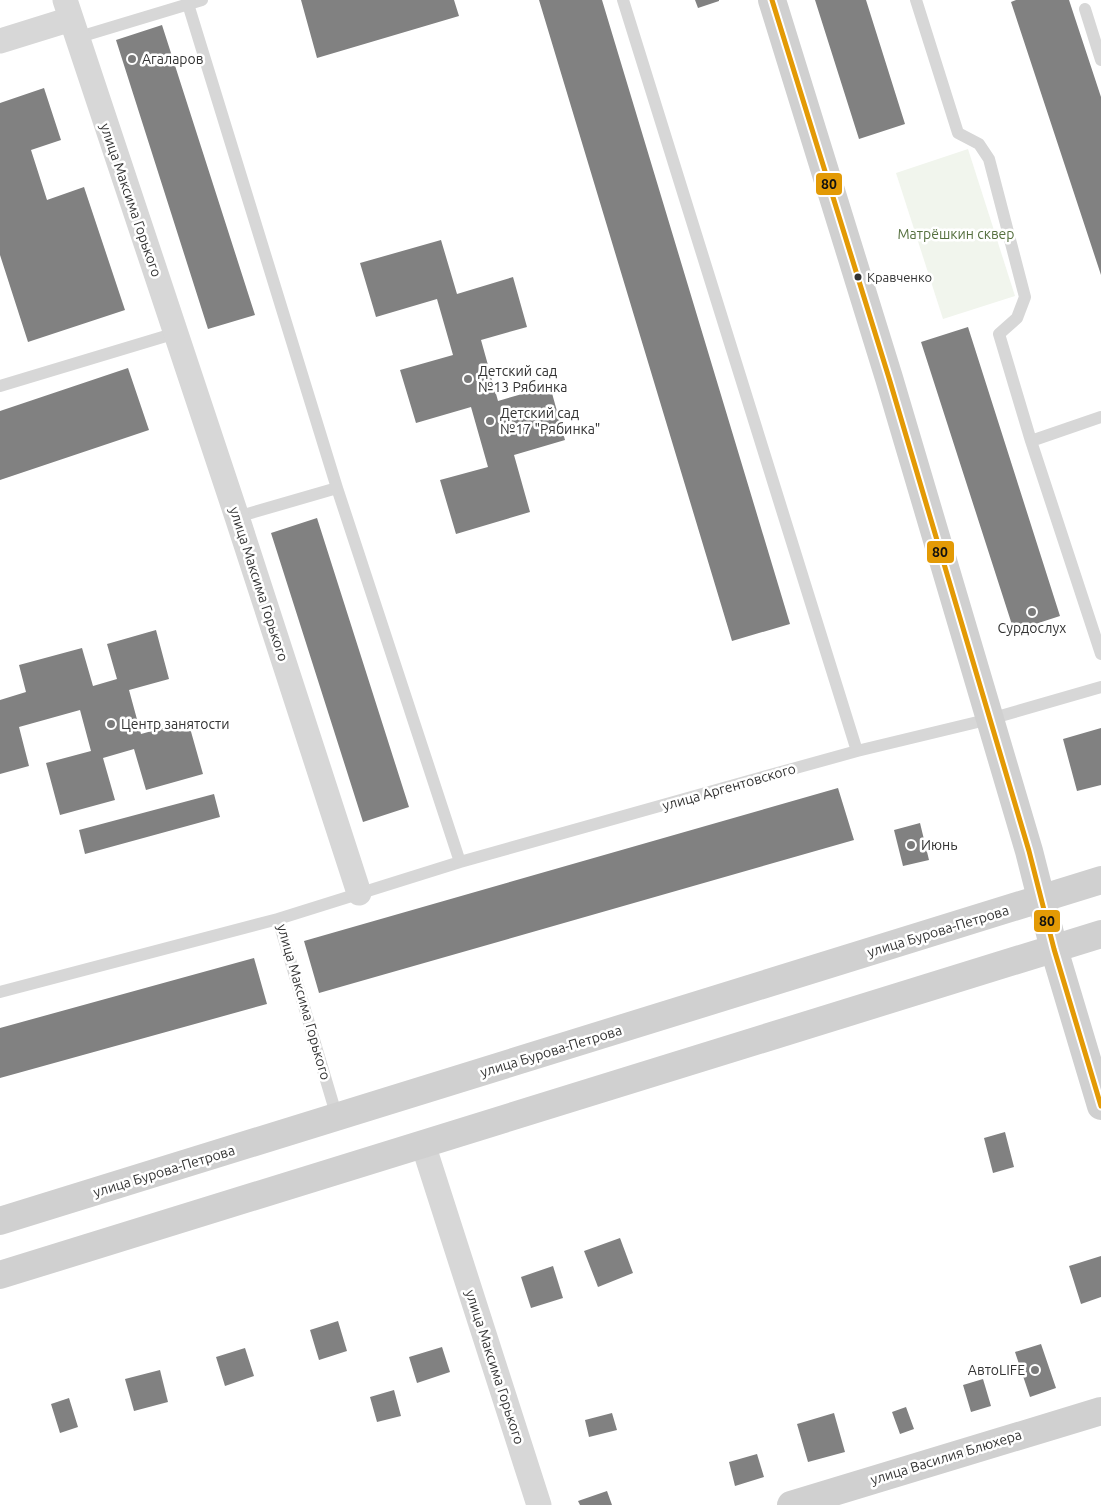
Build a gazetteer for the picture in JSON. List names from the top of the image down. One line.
{"streets":{"main road":["улица Бурова-Петрова","улица Василия Блюхера"],"street":["улица Максима Горького"],"lane":["улица Аргентовского"]},"crossings":[["улица Максима Горького","улица Аргентовского"],["улица Максима Горького","улица Бурова-Петрова"]],"parks":["Матрёшкин сквер"],"places":["Агаларов","Кравченко","Детский сад №13 Рябинка","Детский сад №17 \"Рябинка\"","Сурдослух","Центр занятости","Июнь","АвтоLIFE"],"lines":["transit line 80"]}
